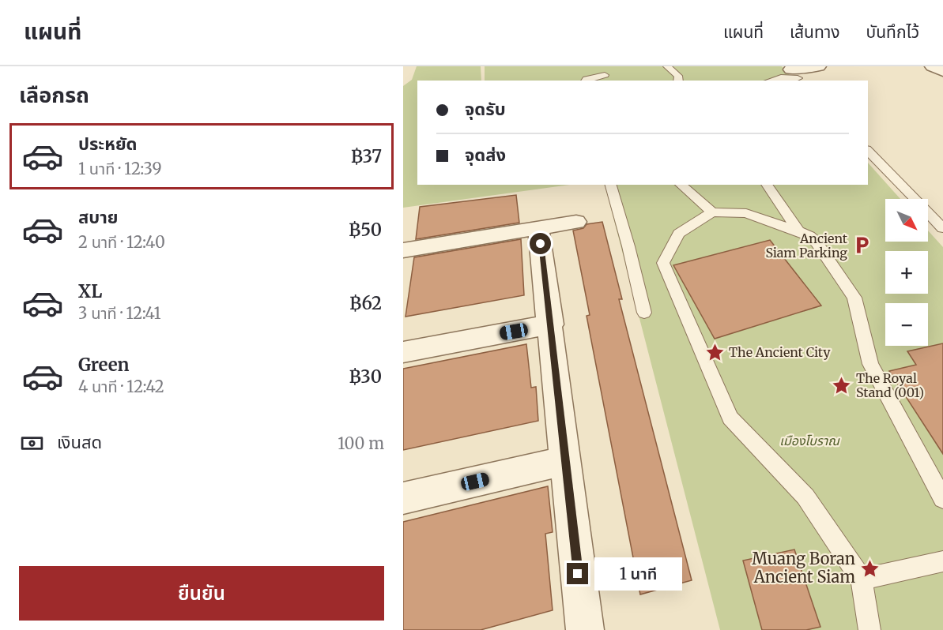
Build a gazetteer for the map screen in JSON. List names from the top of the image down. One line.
{"parks":["เมืองโบราณ"],"places":{"parking":["Ancient Siam Parking"],"place":["The Ancient City","The Royal Stand (001)","Muang Boran Ancient Siam"]},"north":"bottom right","page":{"header":"แผนที่","nav":["แผนที่","เส้นทาง","บันทึกไว้"],"heading":"เลือกรถ","banner":["จุดรับ","จุดส่ง"],"list":[{"name":"ประหยัด","note":"1 นาที · 12:39","value":"฿37"},{"name":"สบาย","note":"2 นาที · 12:40","value":"฿50"},{"name":"XL","note":"3 นาที · 12:41","value":"฿62"},{"name":"Green","note":"4 นาที · 12:42","value":"฿30"}],"map_buttons":["+","−"],"pay":["เงินสด","100 m"],"buttons":"ยืนยัน","bubble":"1 นาที"}}
